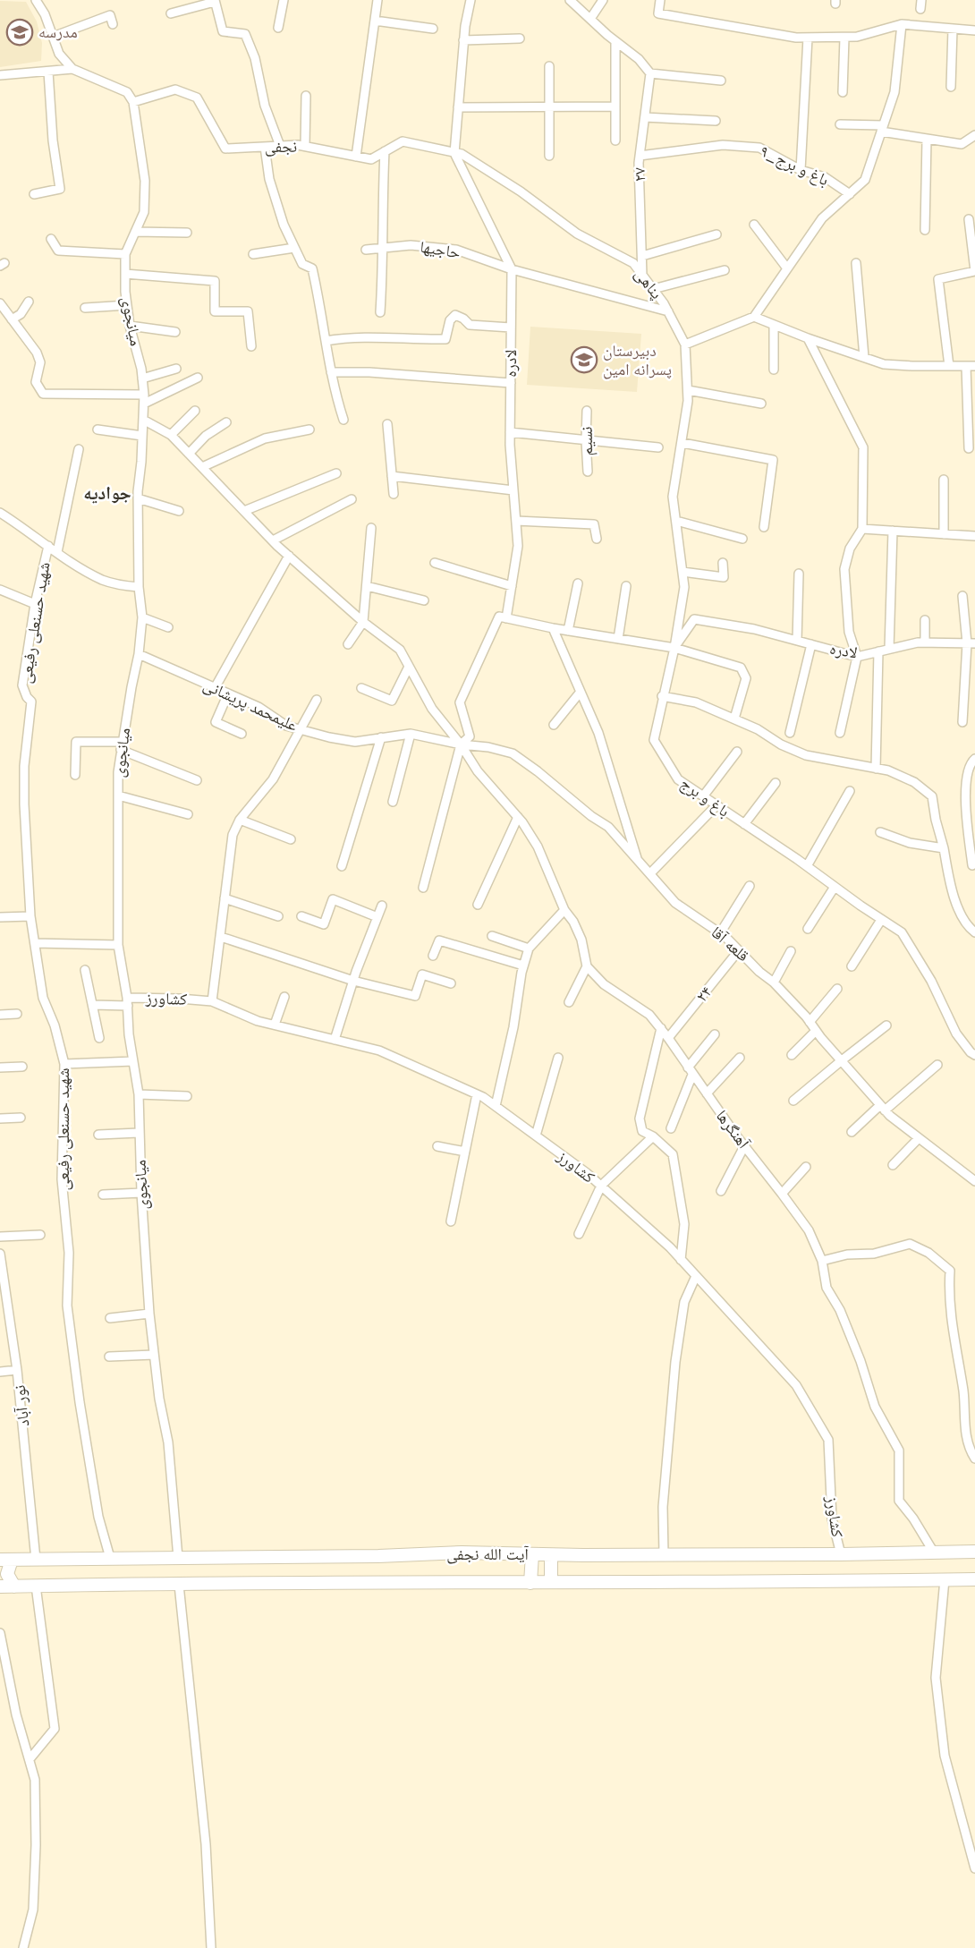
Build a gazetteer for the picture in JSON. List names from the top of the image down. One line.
{"streets":{"main road":["آیت الله نجفی"],"street":["نجفی","۹_باغ و برج","۲۷","حاجیها","پناهی","میانجوی","لادره","نسیم","شهید حسنعلی رفیعی","علیمحمد پریشانی","باغ و برج","قلعه آقا","۲۴","کشاورز","آهنگرها","نور آباد"]},"crossings":[["نجفی","پناهی"],["نجفی","میانجوی"],["۹_باغ و برج","۲۷"],["۲۷","پناهی"],["حاجیها","لادره"],["پناهی","باغ و برج"],["میانجوی","علیمحمد پریشانی"],["میانجوی","کشاورز"],["میانجوی","آیت الله نجفی"],["لادره","باغ و برج"],["شهید حسنعلی رفیعی","آیت الله نجفی"],["علیمحمد پریشانی","قلعه آقا"],["قلعه آقا","۲۴"],["۲۴","آهنگرها"],["کشاورز","آیت الله نجفی"],["آهنگرها","آیت الله نجفی"],["نور آباد","آیت الله نجفی"]],"districts":["جوادیه"],"places":{"school or university":["مدرسه","دبیرستان پسرانه امین"]}}
